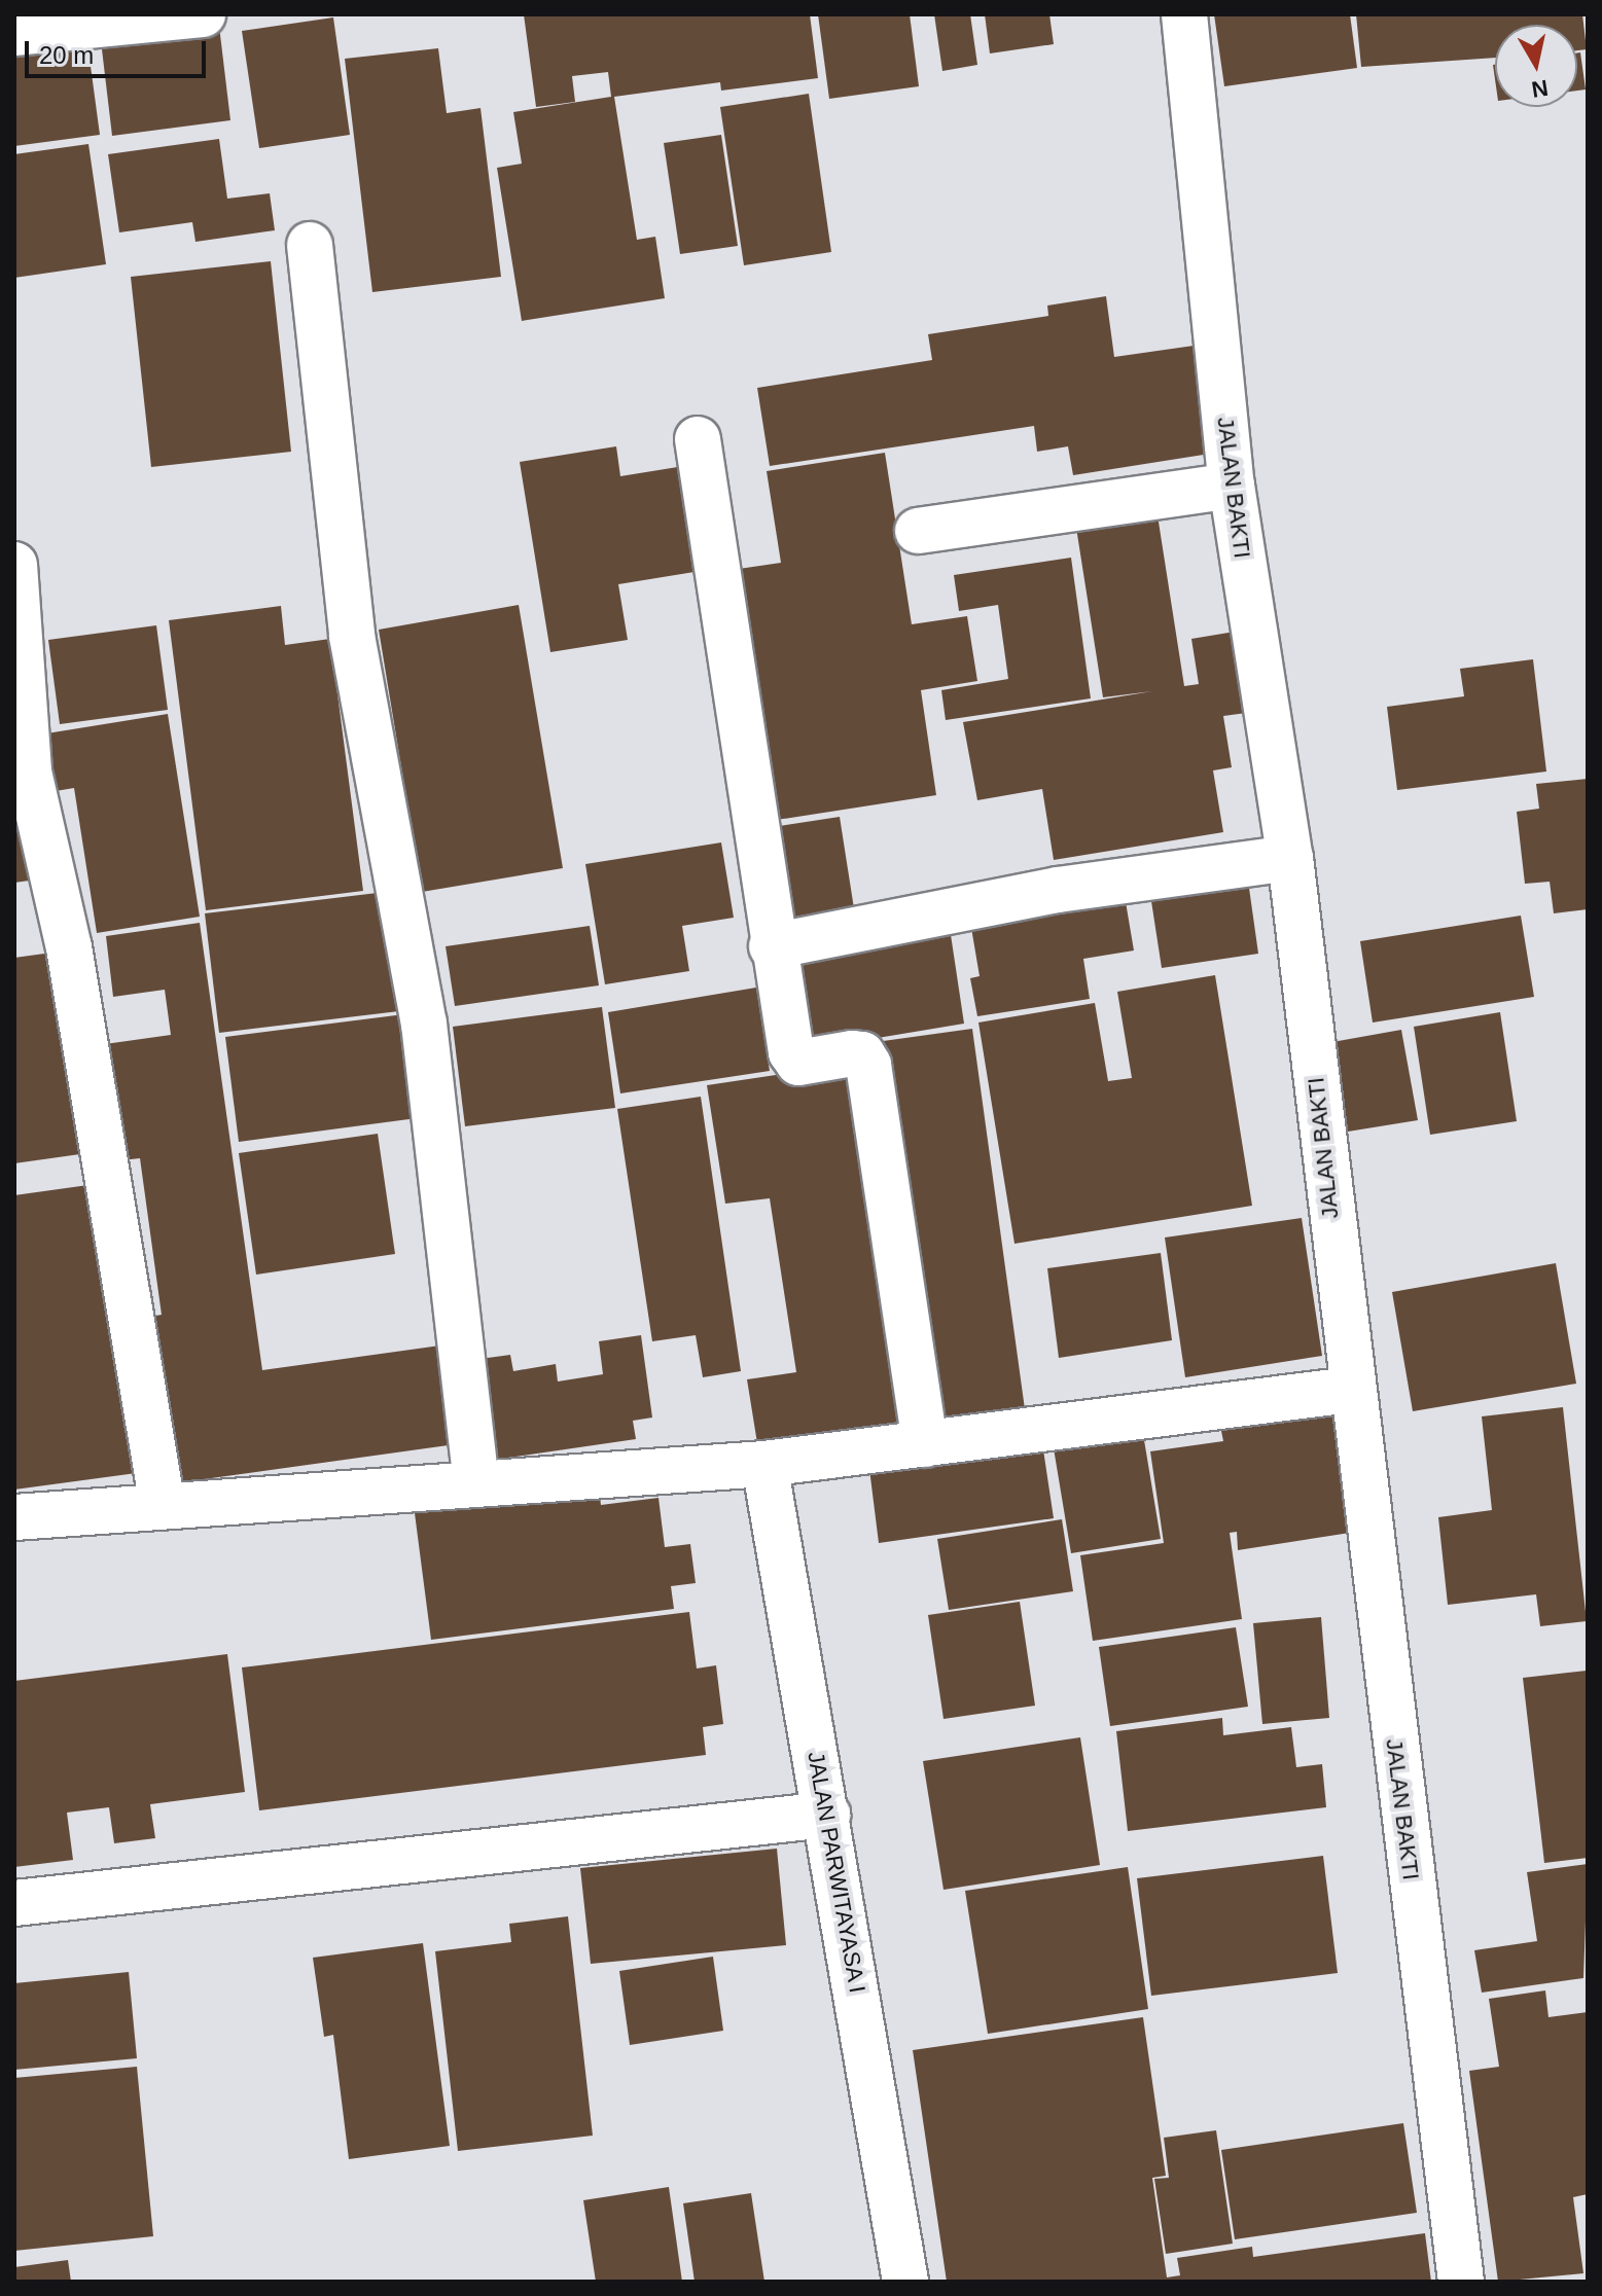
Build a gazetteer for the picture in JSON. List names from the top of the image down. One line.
{"streets":{"street":["JALAN BAKTI","JALAN PARWITAYASA I"]},"scale_bar":"20 m","north":"bottom"}
